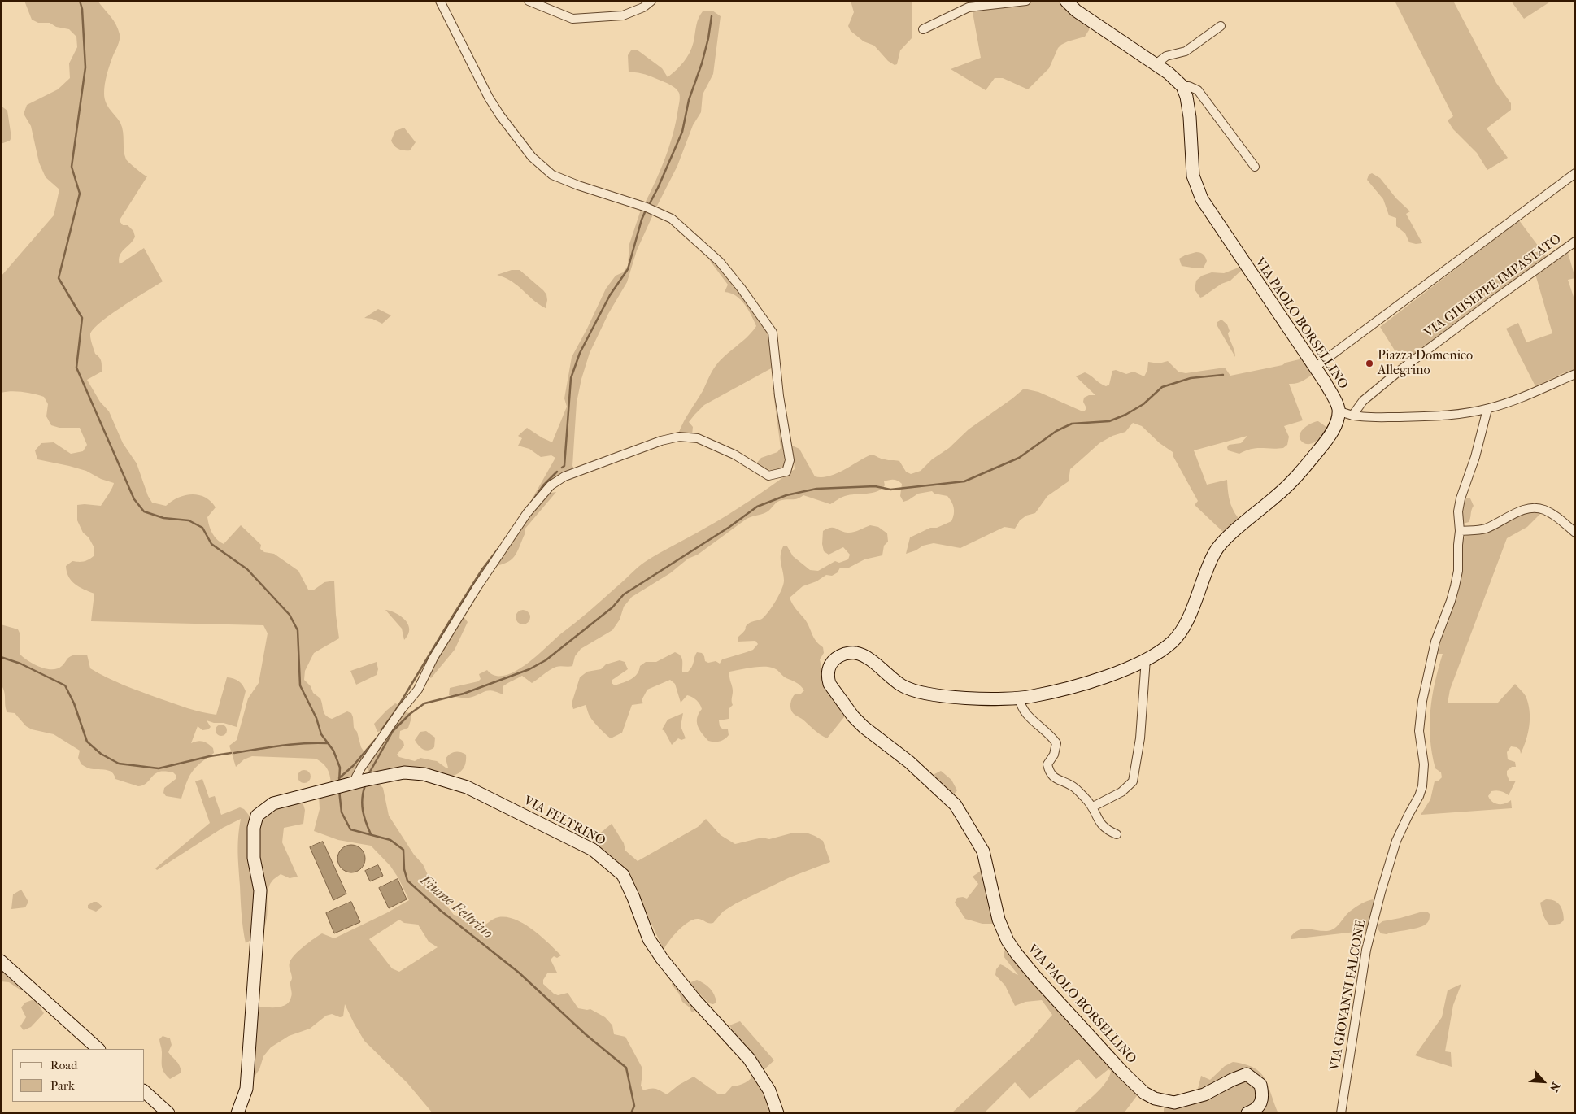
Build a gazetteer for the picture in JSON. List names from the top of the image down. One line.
{"streets":{"street":["VIA GIUSEPPE IMPASTATO","VIA PAOLO BORSELLINO","VIA FELTRINO","VIA GIOVANNI FALCONE"]},"water":["Fiume Feltrino"],"places":["Piazza Domenico Allegrino"],"legend":["Road","Park"],"north":"bottom right"}
